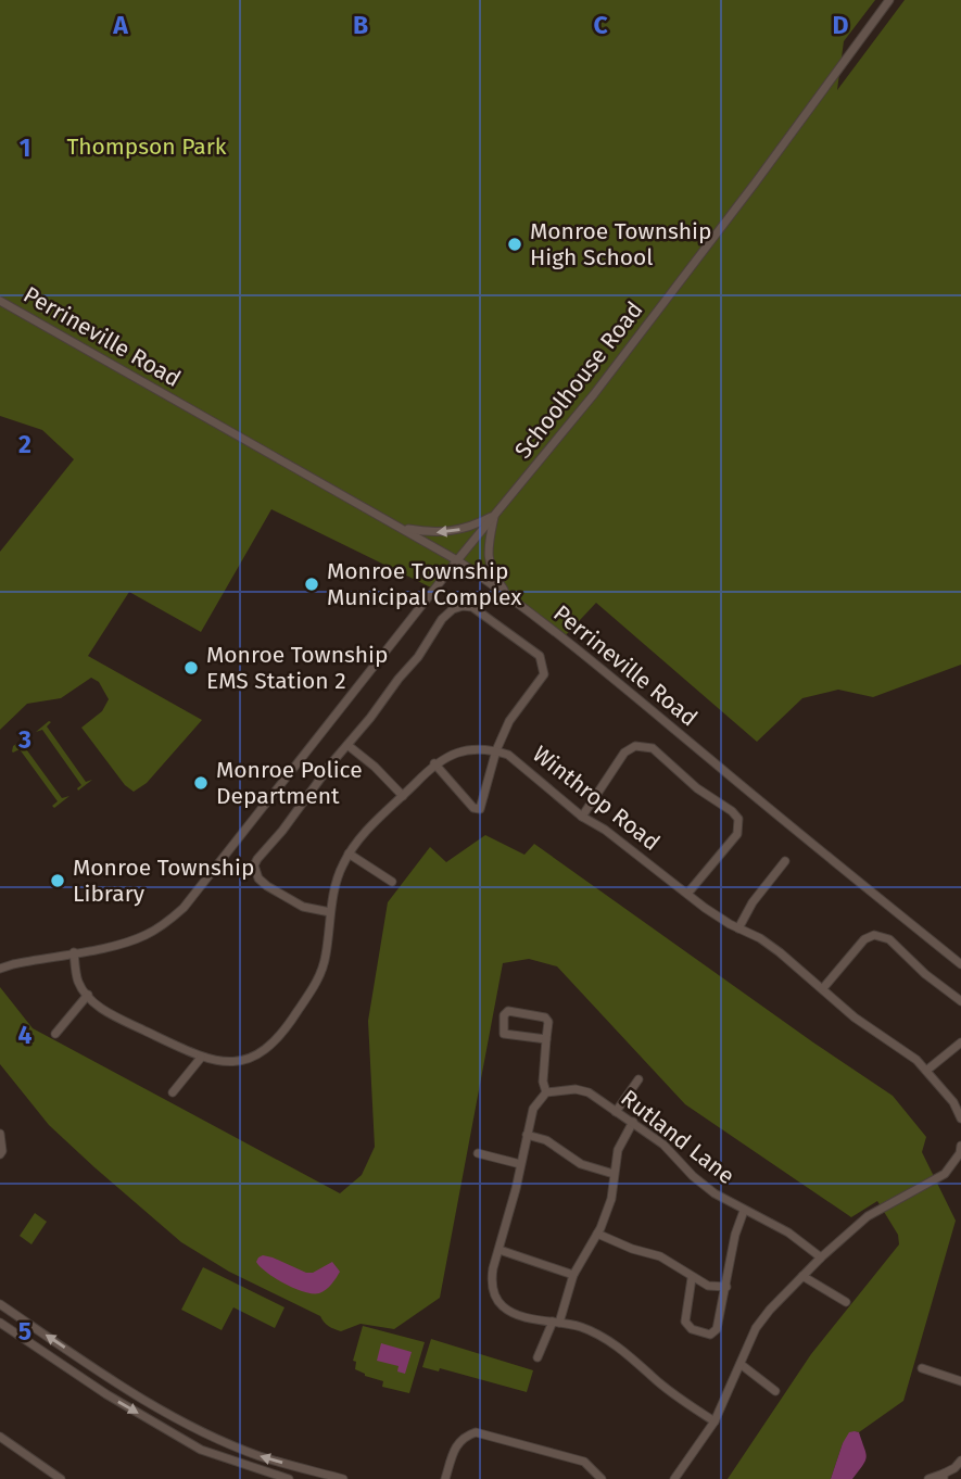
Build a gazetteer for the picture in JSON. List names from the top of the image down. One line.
{"streets":{"street":["Perrineville Road","Schoolhouse Road","Winthrop Road","Rutland Lane"]},"crossings":[["Perrineville Road","Schoolhouse Road"]],"parks":["Thompson Park"],"places":["Monroe Township High School","Monroe Township Municipal Complex","Monroe Township EMS Station 2","Monroe Police Department","Monroe Township Library"],"grid":{"columns":["A","B","C","D"],"rows":["1","2","3","4","5"]}}
